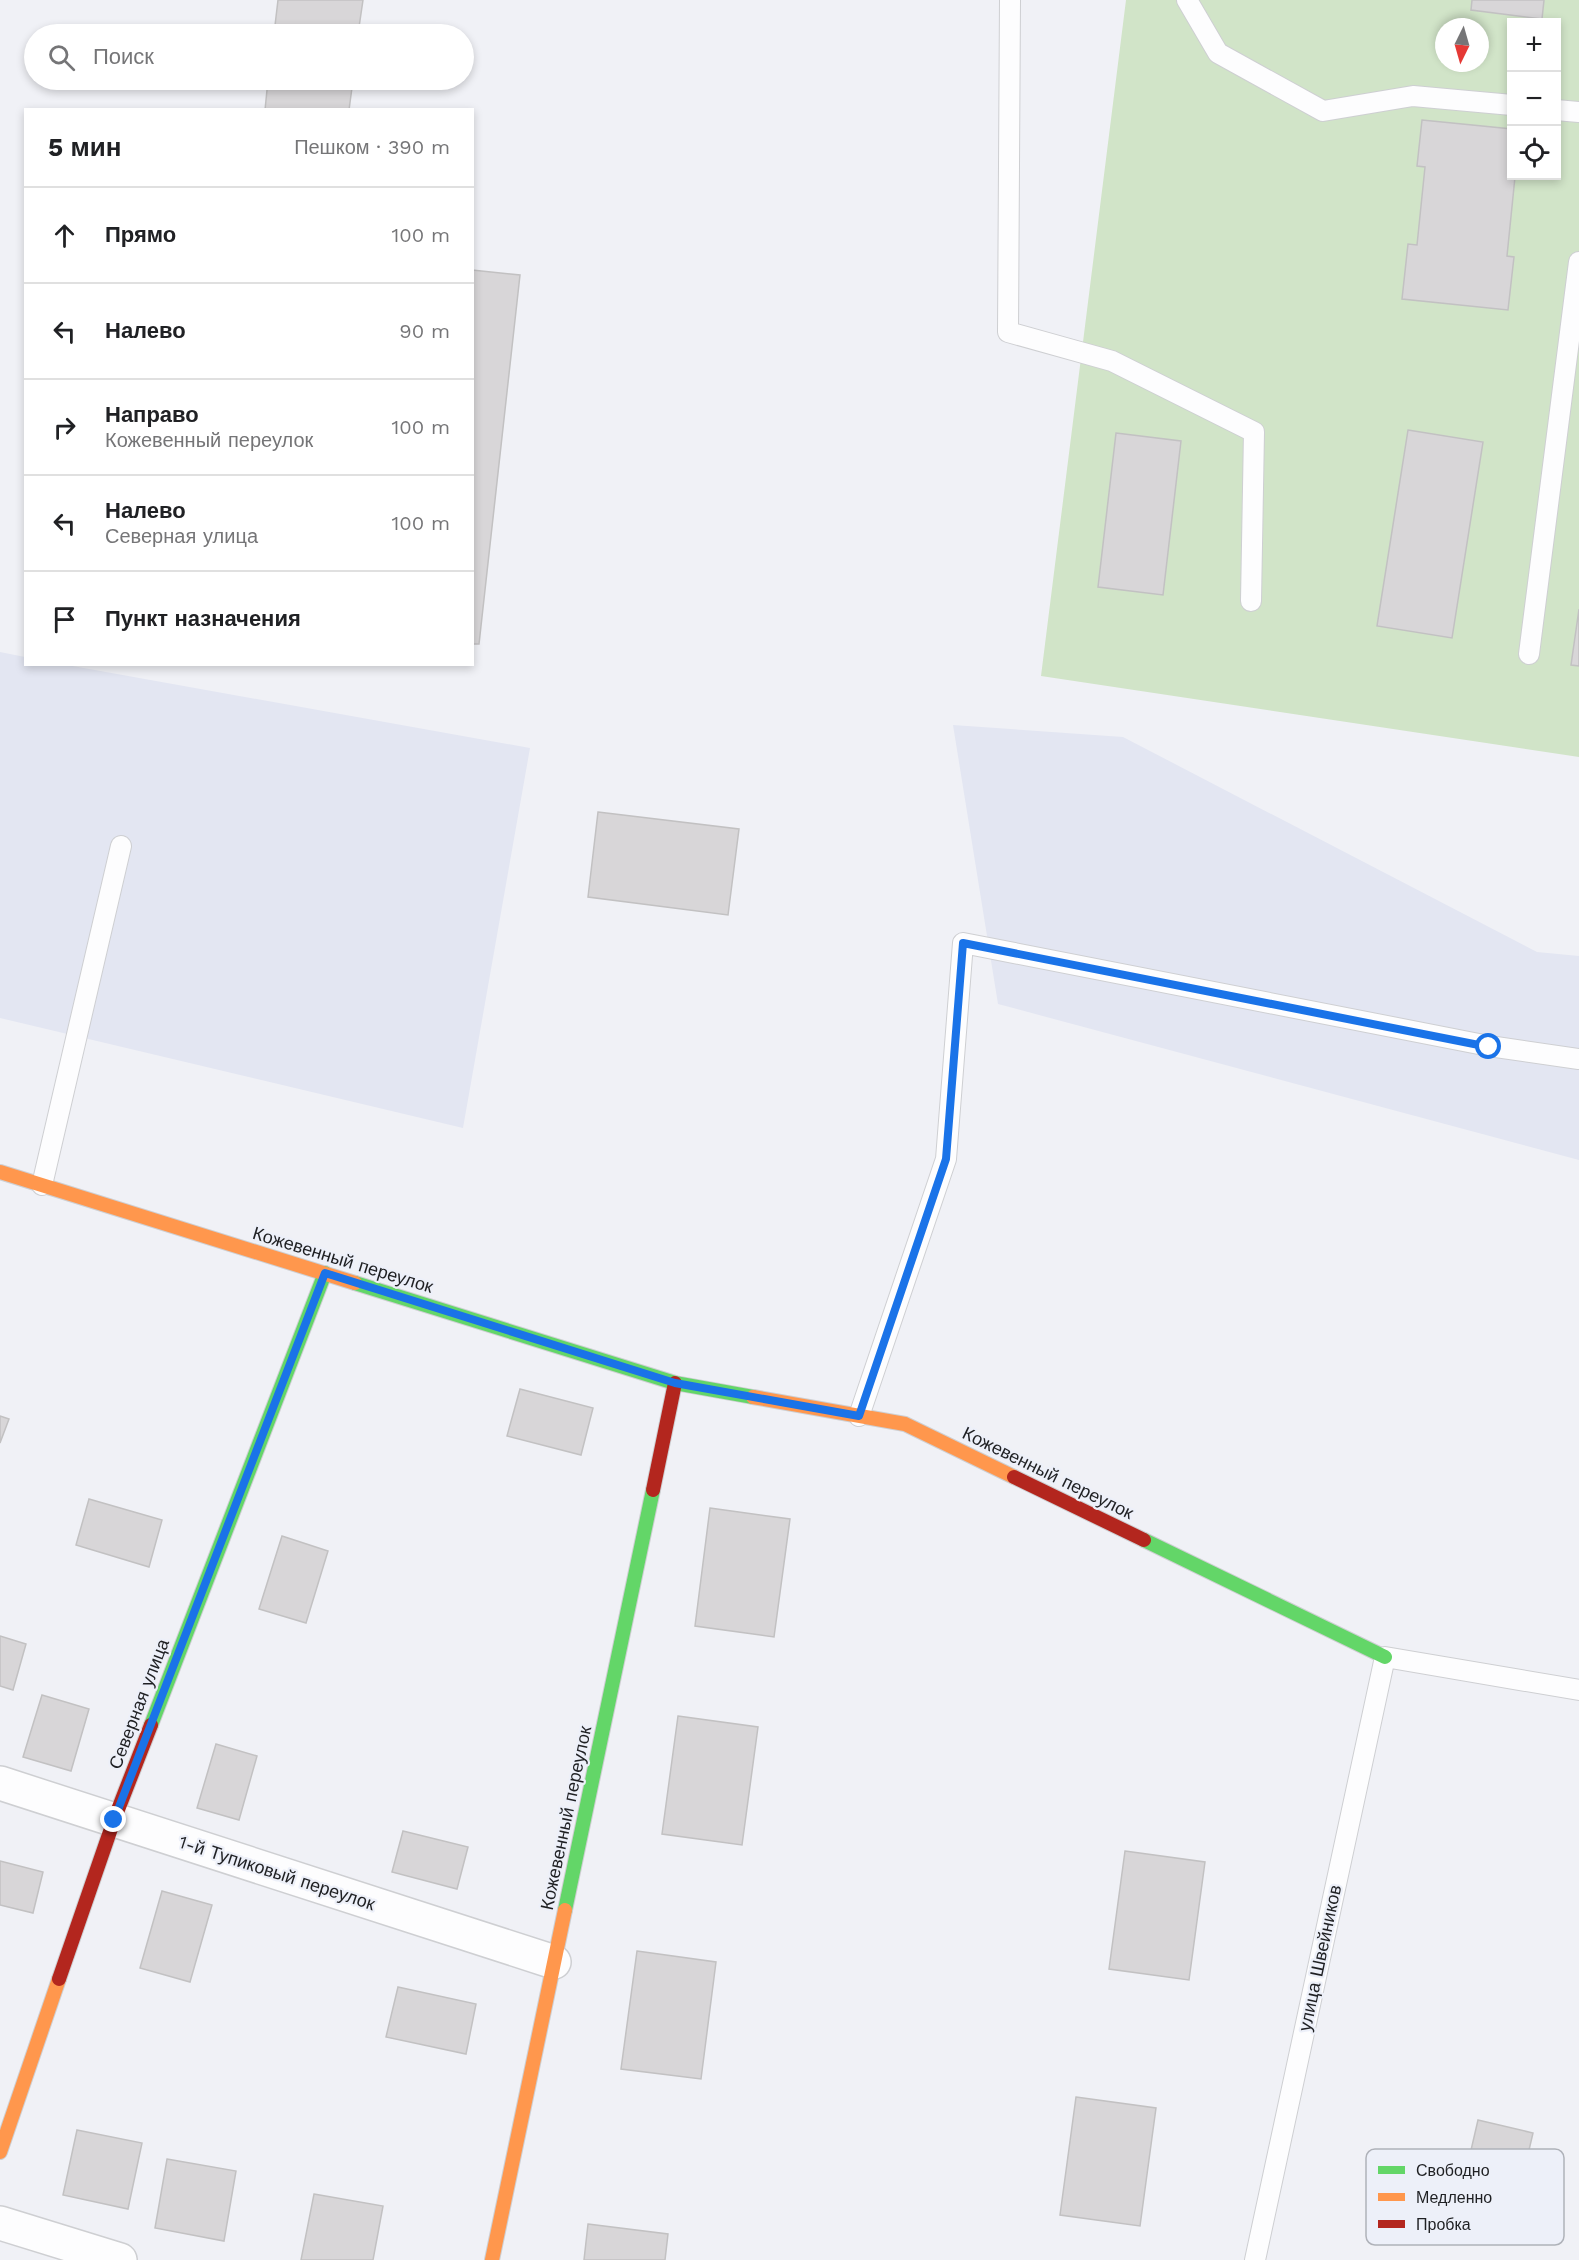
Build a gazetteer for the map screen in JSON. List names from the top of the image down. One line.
{"streets":{"street":["Кожевенный переулок","Северная улица","1-й Тупиковый переулок"],"lane":["улица Швейников"]},"crossings":[["Кожевенный переулок","Северная улица"],["Кожевенный переулок","1-й Тупиковый переулок"],["Кожевенный переулок","улица Швейников"],["Северная улица","1-й Тупиковый переулок"]],"legend":["Свободно","Медленно","Пробка"],"north":"bottom","page":{"map_buttons":["+","−"],"search":"Поиск","heading":["5 мин","Пешком · 390 m"],"list":[["Прямо","100 m"],["Налево","90 m"],["Направо","Кожевенный переулок","100 m"],["Налево","Северная улица","100 m"],"Пункт назначения"]}}
